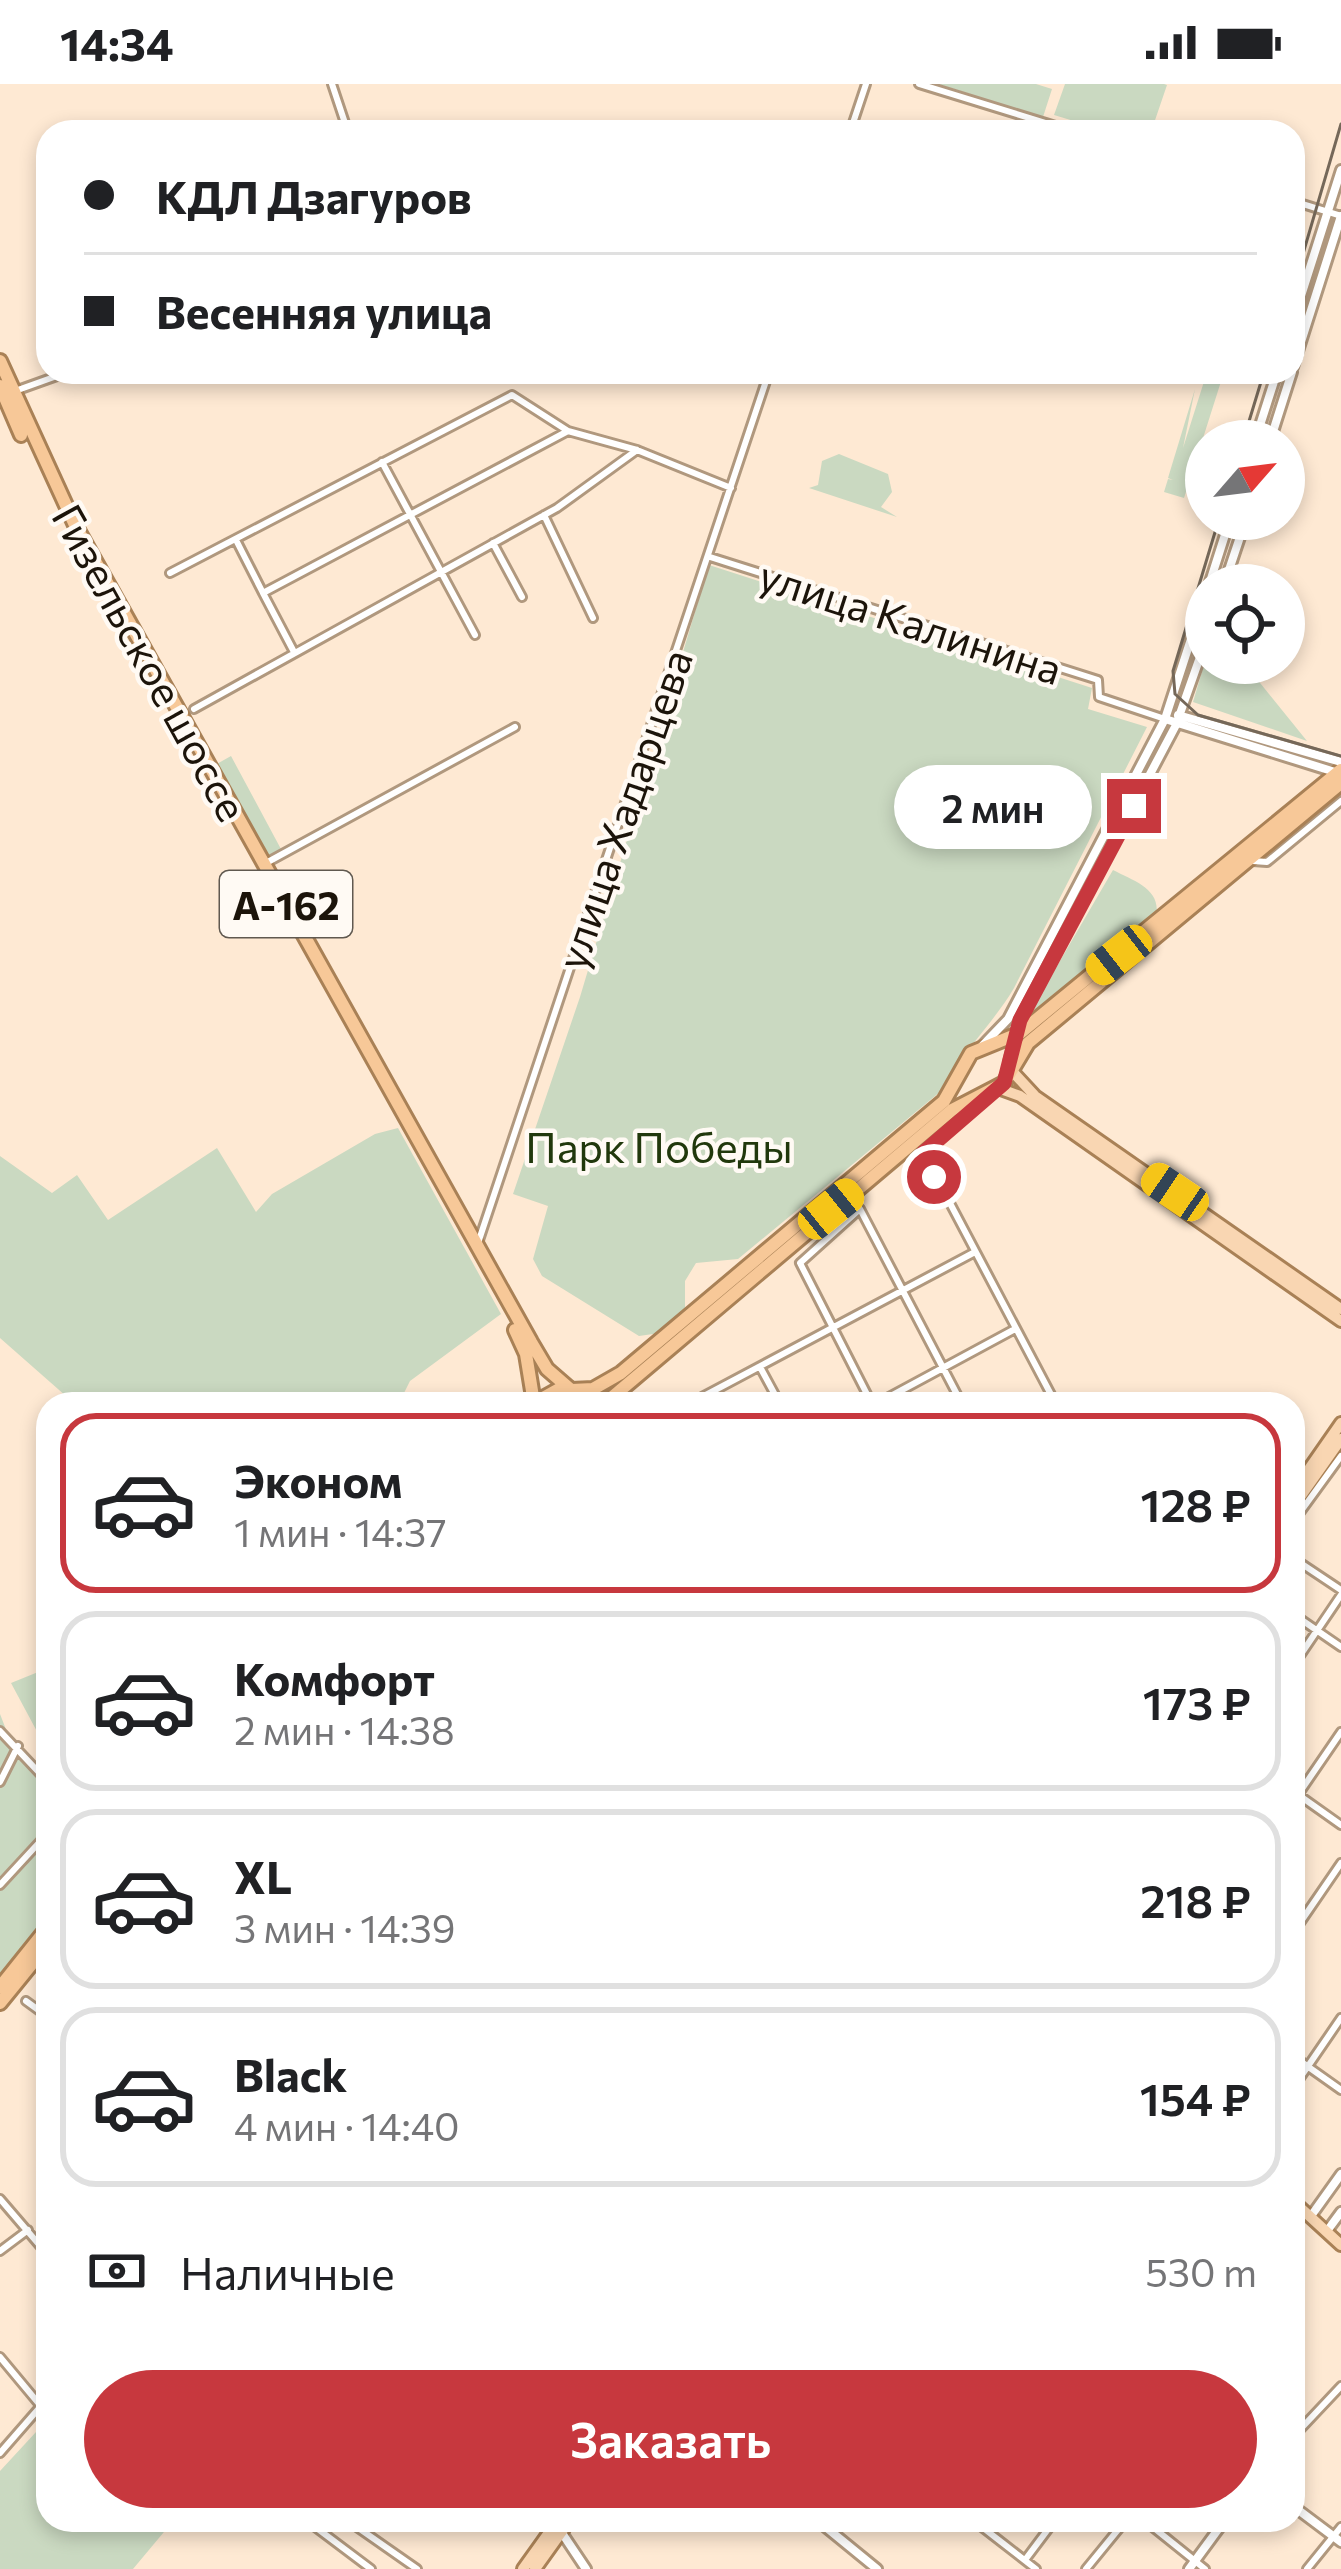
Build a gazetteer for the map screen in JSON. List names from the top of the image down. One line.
{"streets":{"highway":["Гизельское шоссе","А-162"],"street":["улица Калинина","улица Хадарцева"]},"crossings":[["улица Калинина","улица Хадарцева"],["Гизельское шоссе","улица Хадарцева"]],"parks":["Парк Победы"],"north":"top right","page":{"status":"14:34","banner":["КДЛ Дзагуров","Весенняя улица"],"bubble":"2 мин","list":[{"name":"Эконом","note":"1 мин · 14:37","value":"128 ₽"},{"name":"Комфорт","note":"2 мин · 14:38","value":"173 ₽"},{"name":"XL","note":"3 мин · 14:39","value":"218 ₽"},{"name":"Black","note":"4 мин · 14:40","value":"154 ₽"}],"pay":["Наличные","530 m"],"buttons":"Заказать"}}
